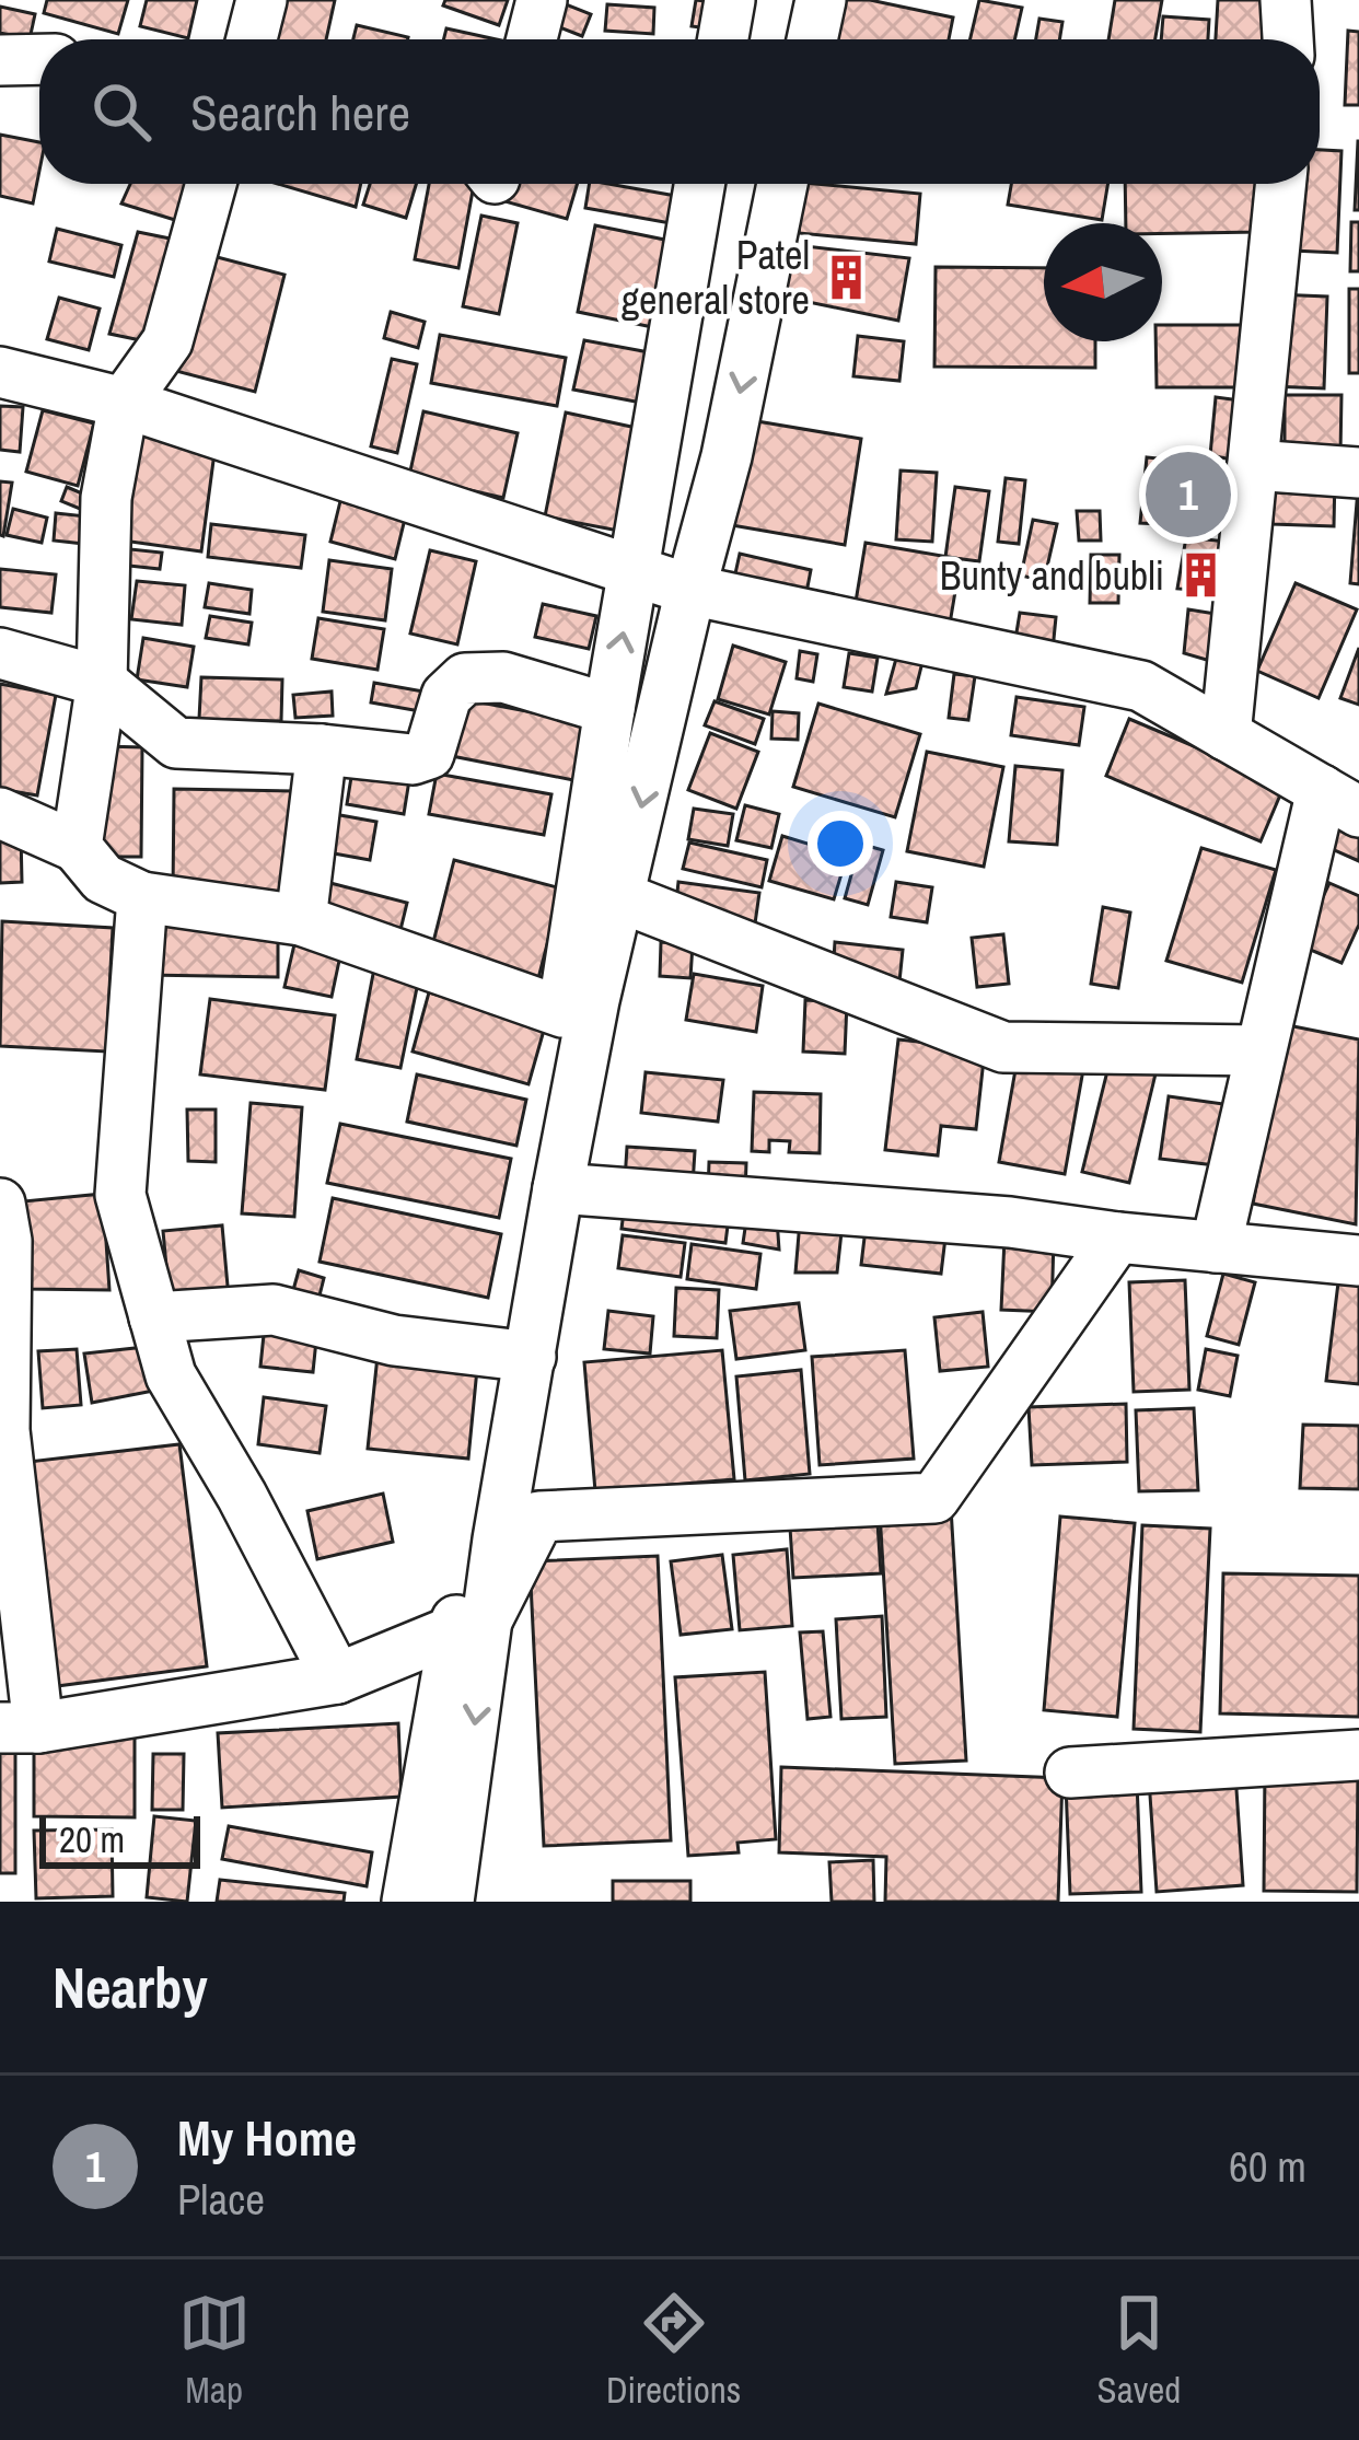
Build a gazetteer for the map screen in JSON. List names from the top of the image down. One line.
{"places":{"building":["Patel general store","Bunty and bubli"]},"scale_bar":"20 m","north":"left","page":{"search":"Search here","pins":"1","scale":"20 m","heading":"Nearby","list":[{"mark":"1","name":"My Home","note":"Place","value":"60 m"}],"nav":["Map","Directions","Saved"]}}
